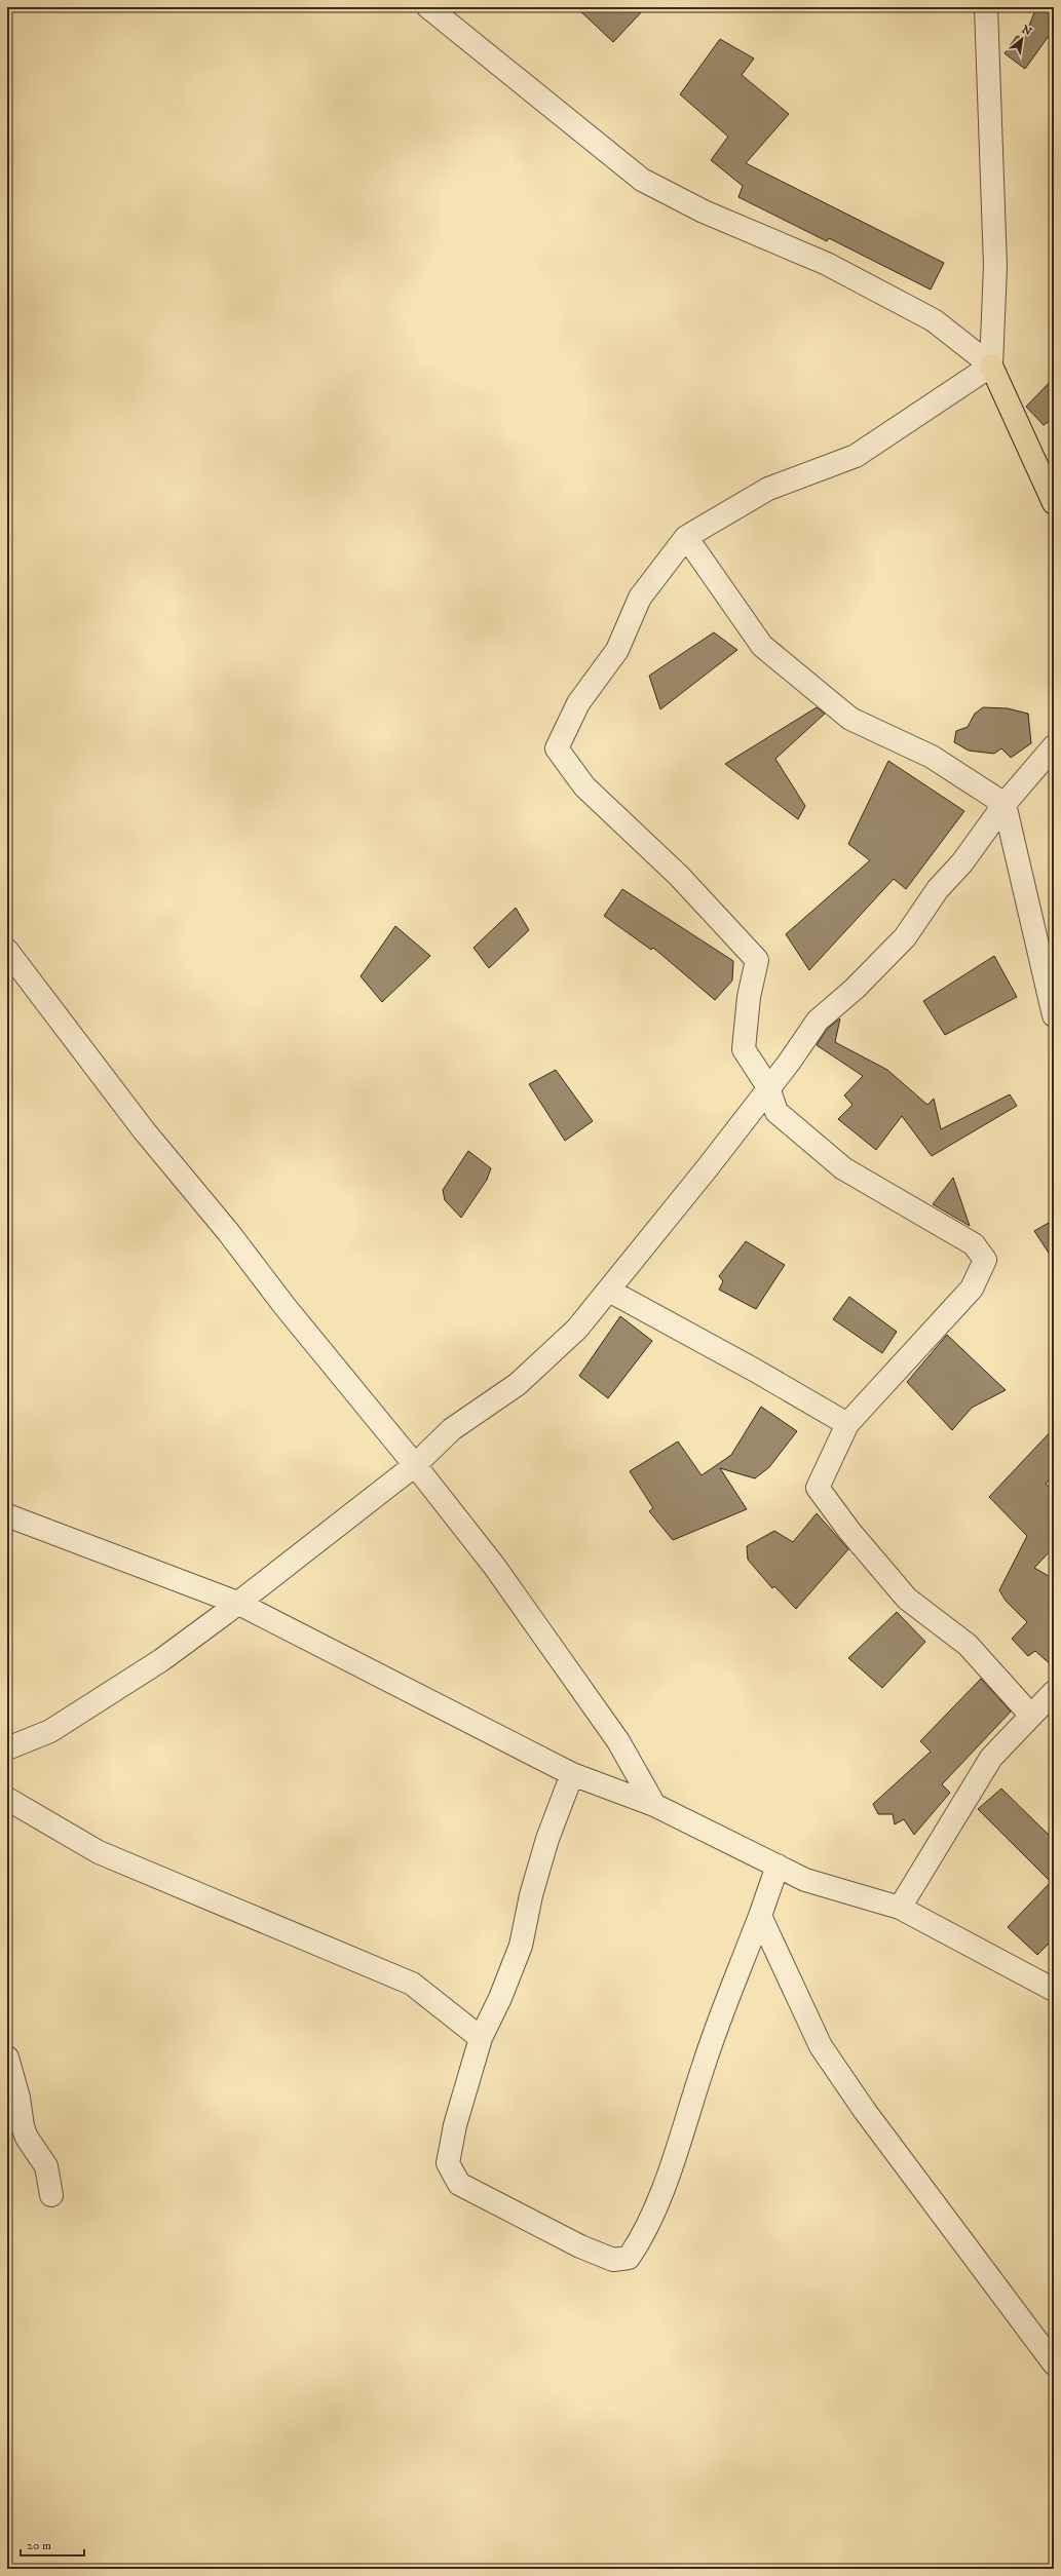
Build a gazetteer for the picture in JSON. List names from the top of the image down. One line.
{"scale_bar":"20 m","north":"top right"}
